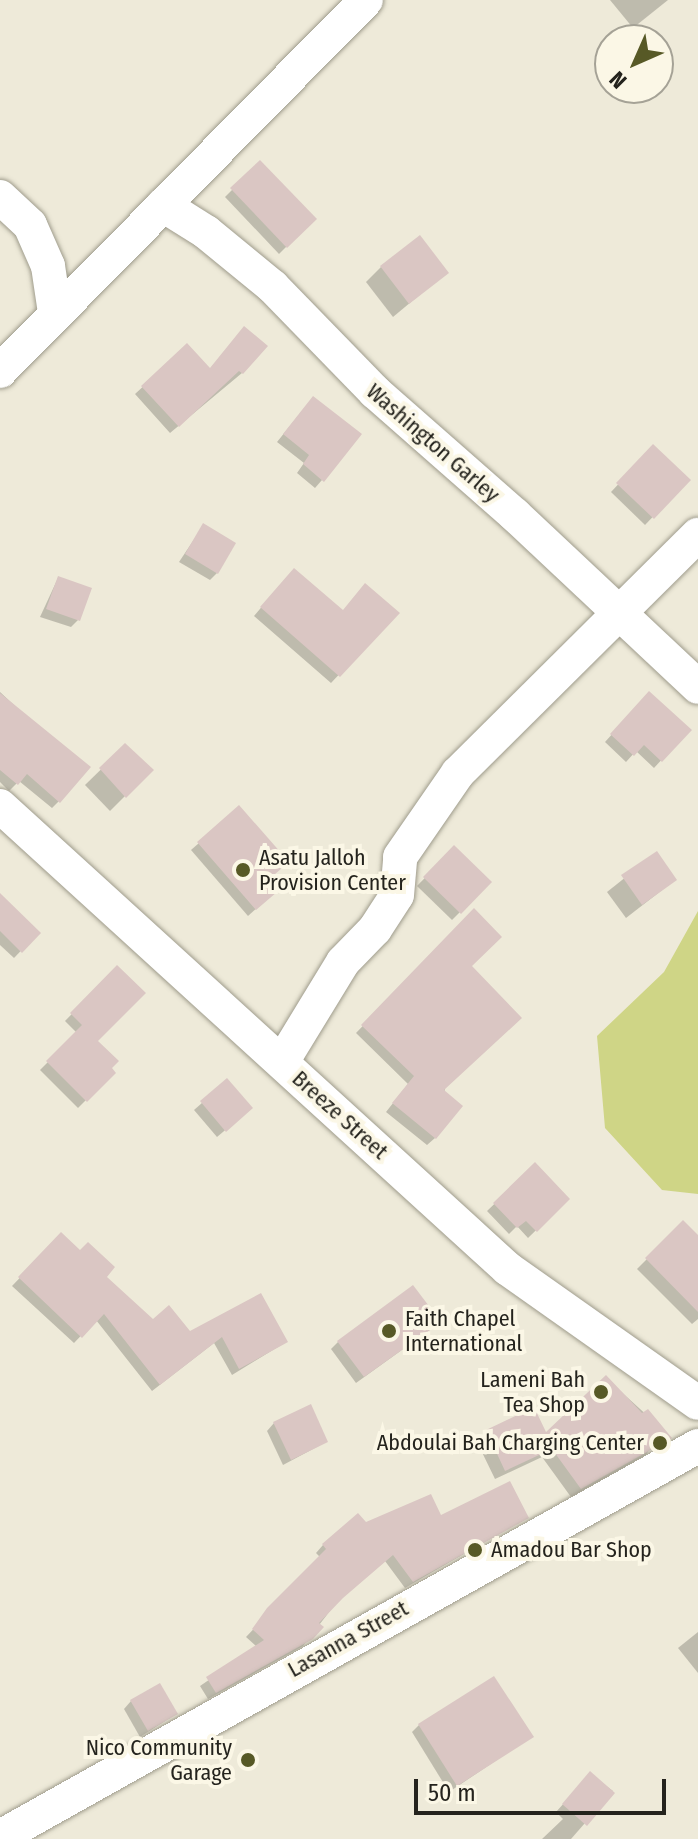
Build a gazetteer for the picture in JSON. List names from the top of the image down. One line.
{"streets":{"street":["Washington Garley","Breeze Street","Lasanna Street"]},"places":["Asatu Jalloh Provision Center","Faith Chapel International","Lameni Bah Tea Shop","Abdoulai Bah Charging Center","Amadou Bar Shop","Nico Community Garage"],"scale_bar":"50 m","north":"bottom left"}
